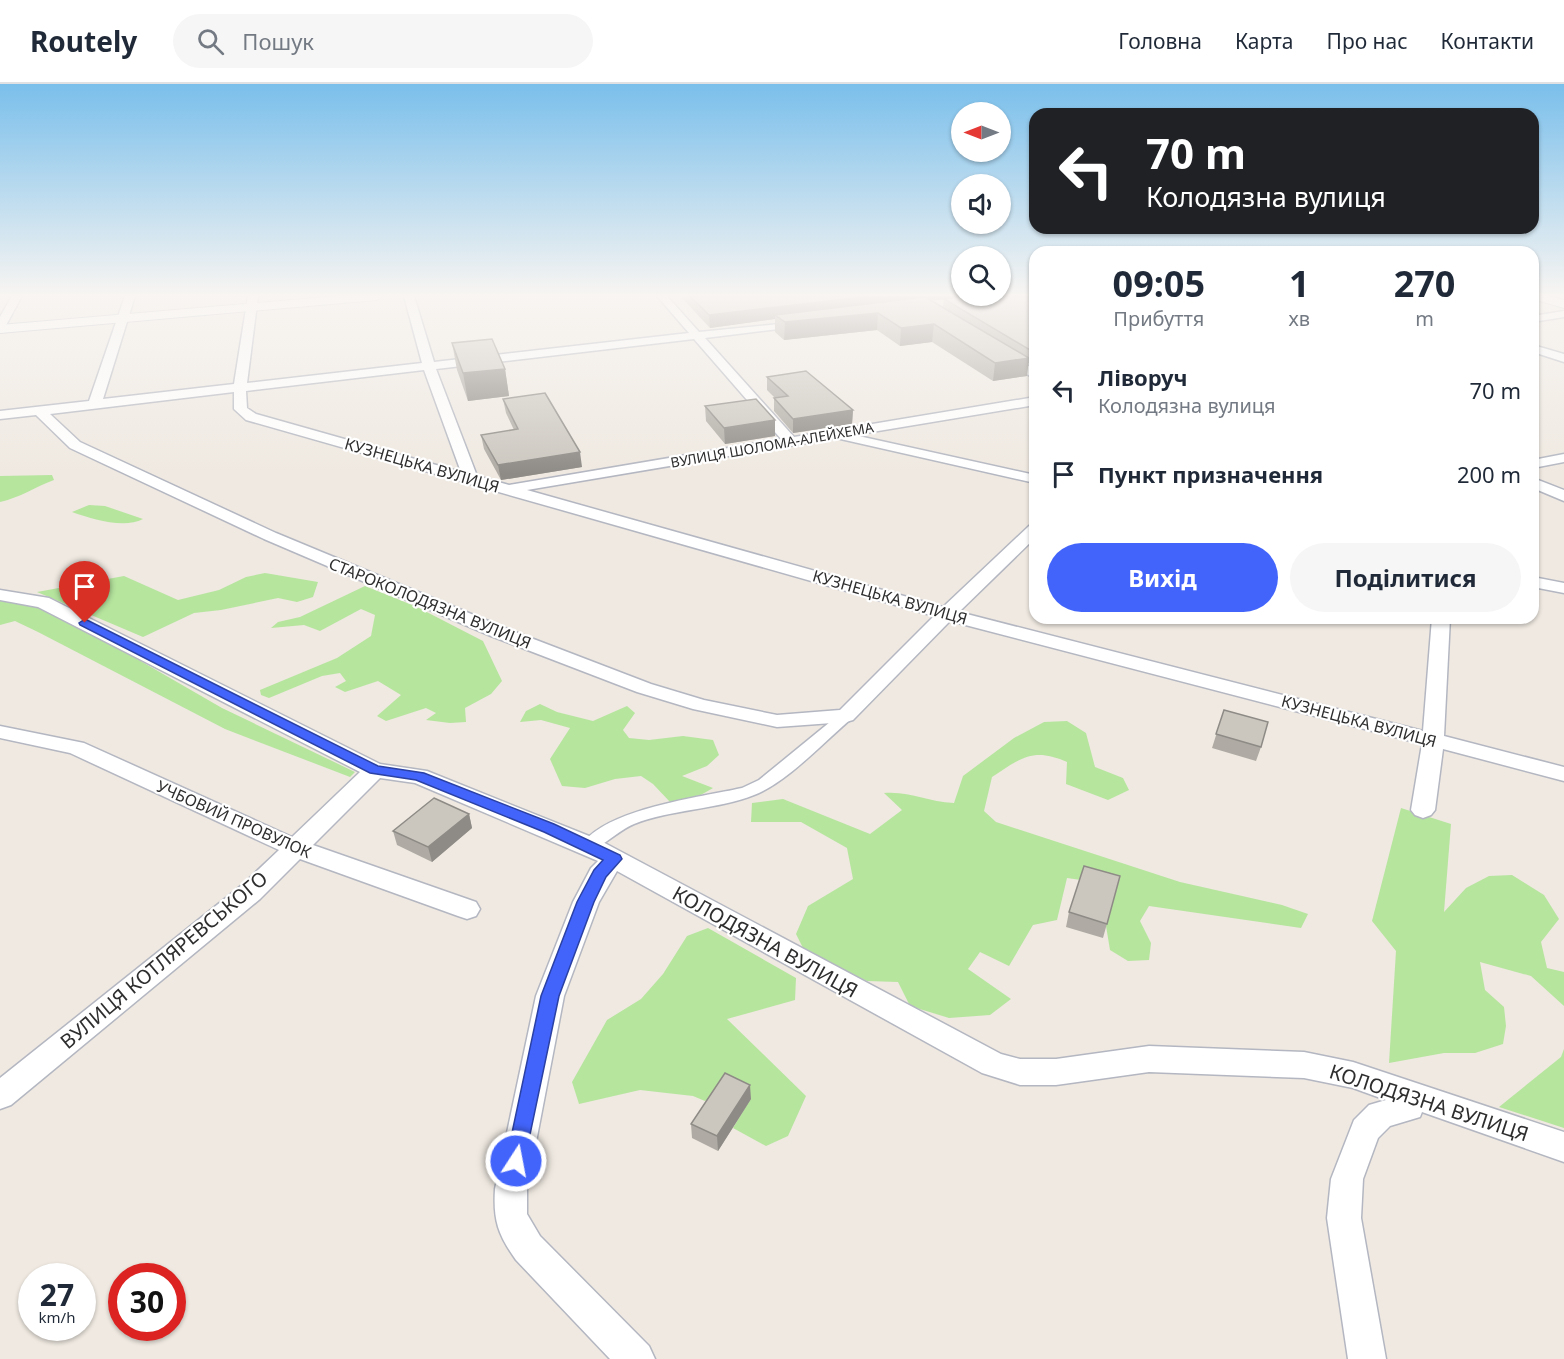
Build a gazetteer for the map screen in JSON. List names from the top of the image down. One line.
{"streets":{"street":["ВУЛИЦЯ ШОЛОМА-АЛЕЙХЕМА","КУЗНЕЦЬКА ВУЛИЦЯ","СТАРОКОЛОДЯЗНА ВУЛИЦЯ","УЧБОВИЙ ПРОВУЛОК","КОЛОДЯЗНА ВУЛИЦЯ","ВУЛИЦЯ КОТЛЯРЕВСЬКОГО"]},"crossings":[["ВУЛИЦЯ ШОЛОМА-АЛЕЙХЕМА","КУЗНЕЦЬКА ВУЛИЦЯ"],["УЧБОВИЙ ПРОВУЛОК","ВУЛИЦЯ КОТЛЯРЕВСЬКОГО"],["КОЛОДЯЗНА ВУЛИЦЯ","ВУЛИЦЯ КОТЛЯРЕВСЬКОГО"]],"north":"left","page":{"header":"Routely","search":"Пошук","nav":["Головна","Карта","Про нас","Контакти"],"turn":["70 m","Колодязна вулиця"],"eta":["09:05","Прибуття","1","хв","270","m"],"list":[{"name":"Ліворуч","note":"Колодязна вулиця","value":"70 m"},{"name":"Пункт призначення","value":"200 m"}],"buttons":["Вихід","Поділитися"],"speed":"27 km/h","limit":"30"}}
